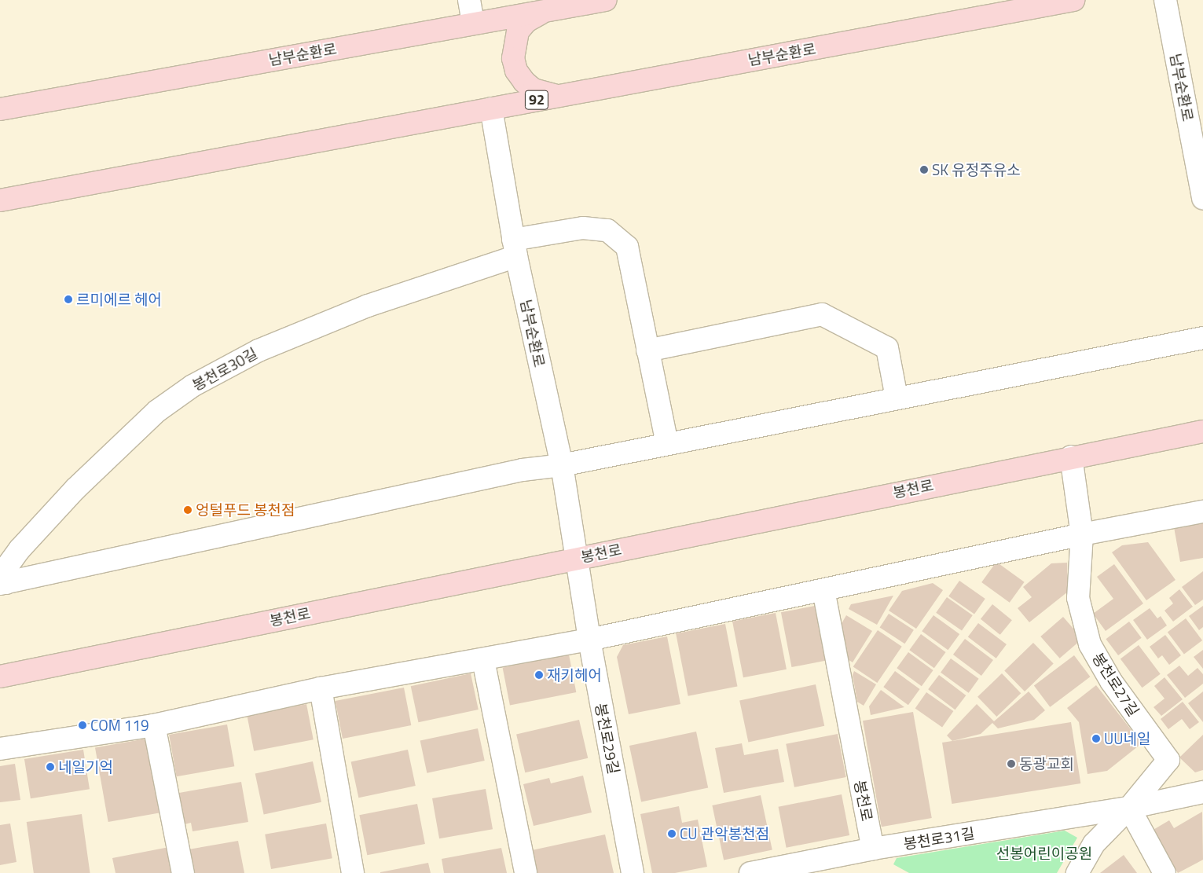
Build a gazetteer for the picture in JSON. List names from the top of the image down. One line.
{"streets":{"main road":["남부순환로","92","봉천로"],"street":["봉천로30길","봉천로27길","봉천로29길","봉천로31길"]},"crossings":[["남부순환로","봉천로30길"],["남부순환로","봉천로"],["남부순환로","봉천로29길"],["봉천로","봉천로27길"],["봉천로","봉천로29길"],["봉천로","봉천로31길"],["봉천로27길","봉천로31길"]],"parks":["선봉어린이공원"],"places":["SK 유정주유소","르미에르 헤어","엉털푸드 봉천점","재키헤어","COM 119","UU네일","동광교회","네일기억","CU 관악봉천점"]}
